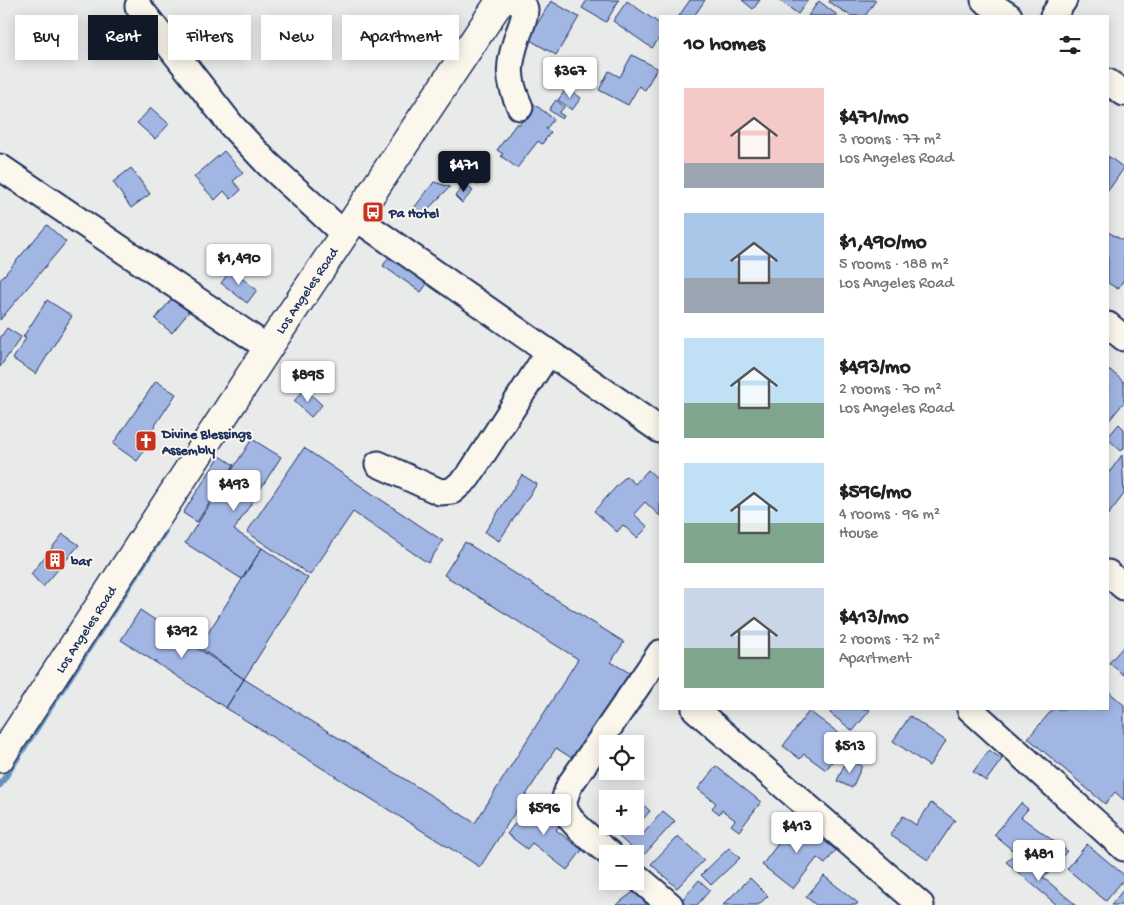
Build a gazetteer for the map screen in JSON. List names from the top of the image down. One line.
{"streets":{"main road":["Los Angeles Road"]},"places":{"bus stop":["Pa Hotel"],"church":["Divine Blessings Assembly"],"building":["bar"]},"page":{"chip":["Buy","Rent","Filters","New","Apartment"],"heading":"10 homes","price":["$367","$471","$1,490","$895","$493","$392","$513","$596","$413","$481"],"list":[{"name":"$471/mo","note":"3 rooms · 77 m² · Los Angeles Road"},{"name":"$1,490/mo","note":"5 rooms · 188 m² · Los Angeles Road"},{"name":"$493/mo","note":"2 rooms · 70 m² · Los Angeles Road"},{"name":"$596/mo","note":"4 rooms · 96 m² · House"},{"name":"$413/mo","note":"2 rooms · 72 m² · Apartment"}],"map_buttons":["+","−"]}}
